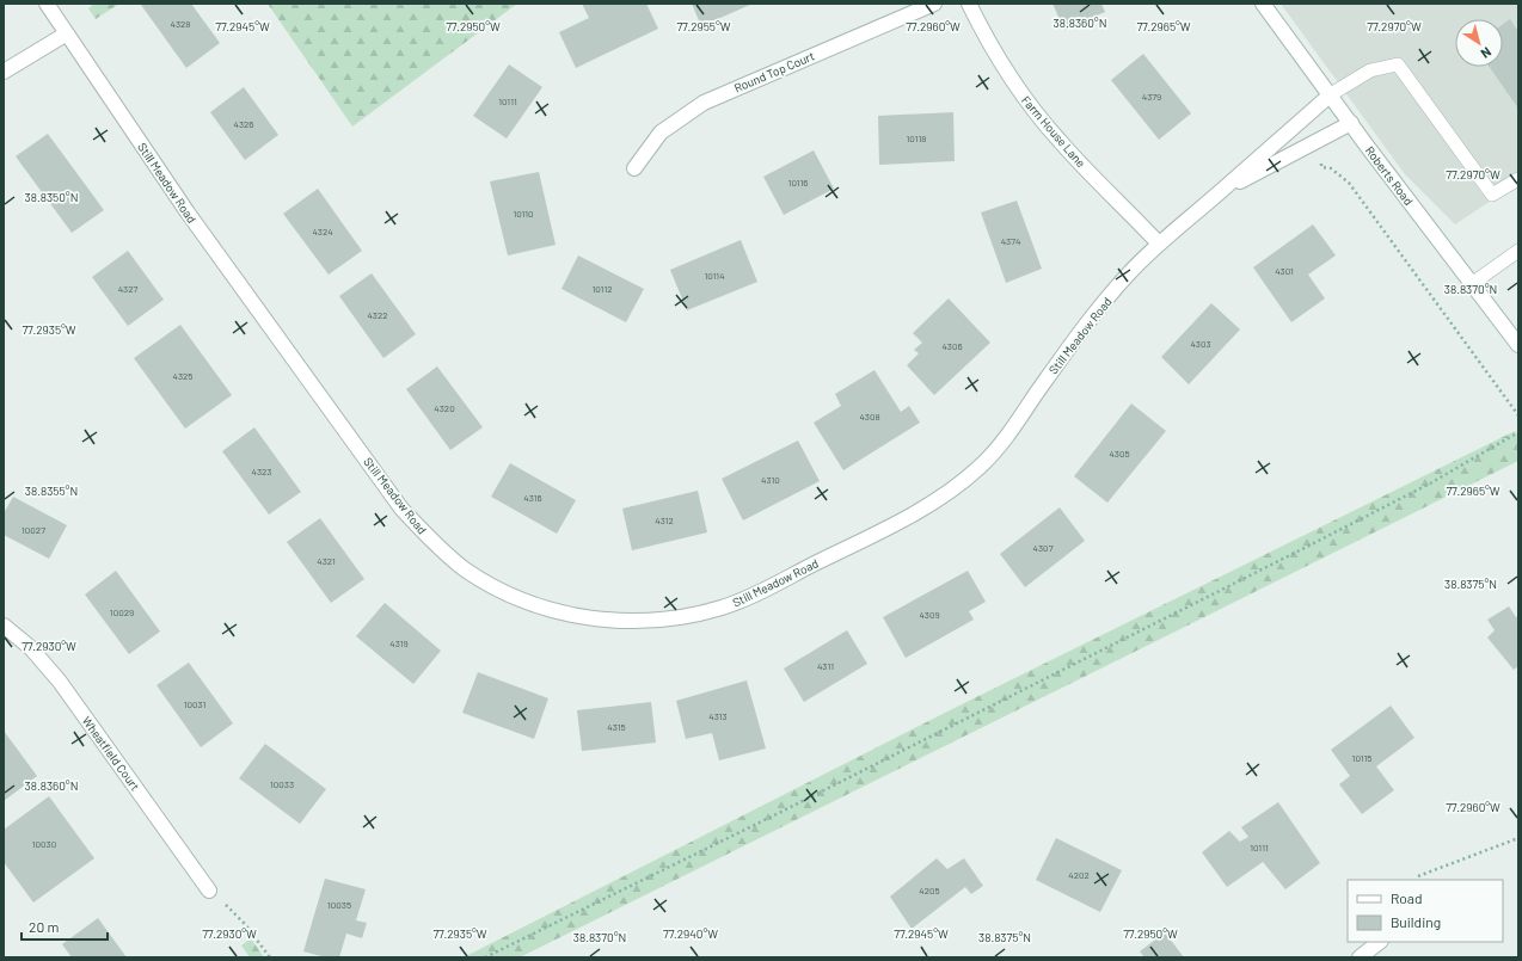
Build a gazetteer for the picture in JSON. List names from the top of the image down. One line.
{"streets":{"street":["Round Top Court","Farm House Lane","Roberts Road","Still Meadow Road","Wheatfield Court"]},"crossings":[["Farm House Lane","Still Meadow Road"],["Roberts Road","Still Meadow Road"]],"house_numbers":["4328","4379","10111","4326","10118","10116","10110","4324","4374","4301","10114","4327","10112","4322","4303","4306","4325","4320","4308","4305","4323","4310","4316","4312","10027","4307","4321","10029","4309","4319","4311","10031","4313","4315","10115","10033","10030","10111","4202","4205","10035"],"legend":["Road","Building"],"scale_bar":"20 m","north":"bottom right","coordinates":["38.8360°N","77.2945°W","77.2950°W","77.2955°W","77.2960°W","77.2965°W","77.2970°W","38.8350°N","38.8370°N","77.2935°W","38.8355°N","38.8375°N","77.2930°W","77.2940°W"]}
